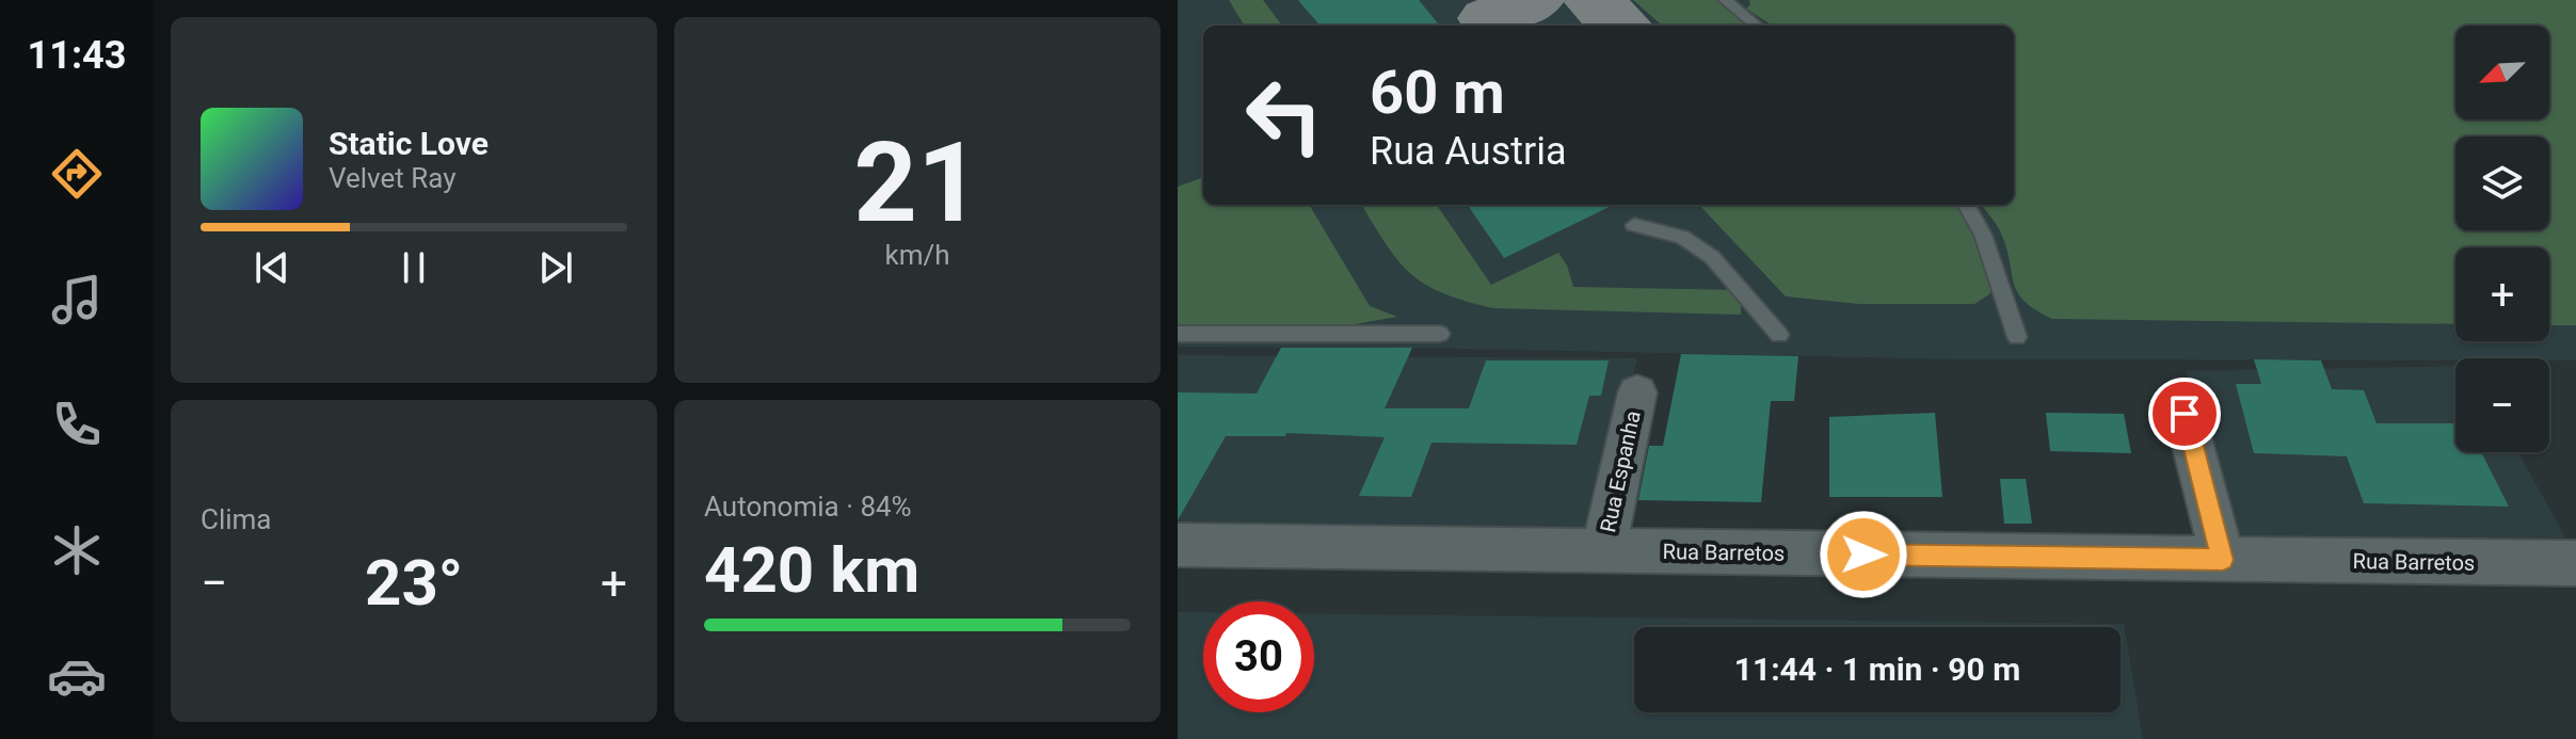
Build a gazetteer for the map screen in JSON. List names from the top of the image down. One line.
{"streets":{"street":["Rua Espanha","Rua Barretos"]},"crossings":[["Rua Espanha","Rua Barretos"]],"north":"bottom left","page":{"tabs":"11:43","tile":[["21","km/h"],"Clima",["Autonomia · 84%","420 km"]],"map_buttons":["+","−"],"turn":["60 m","Rua Austria"],"song":["Static Love","Velvet Ray"],"heat":["−","23°","+"],"limit":"30","trip":"11:44 · 1 min · 90 m"}}
